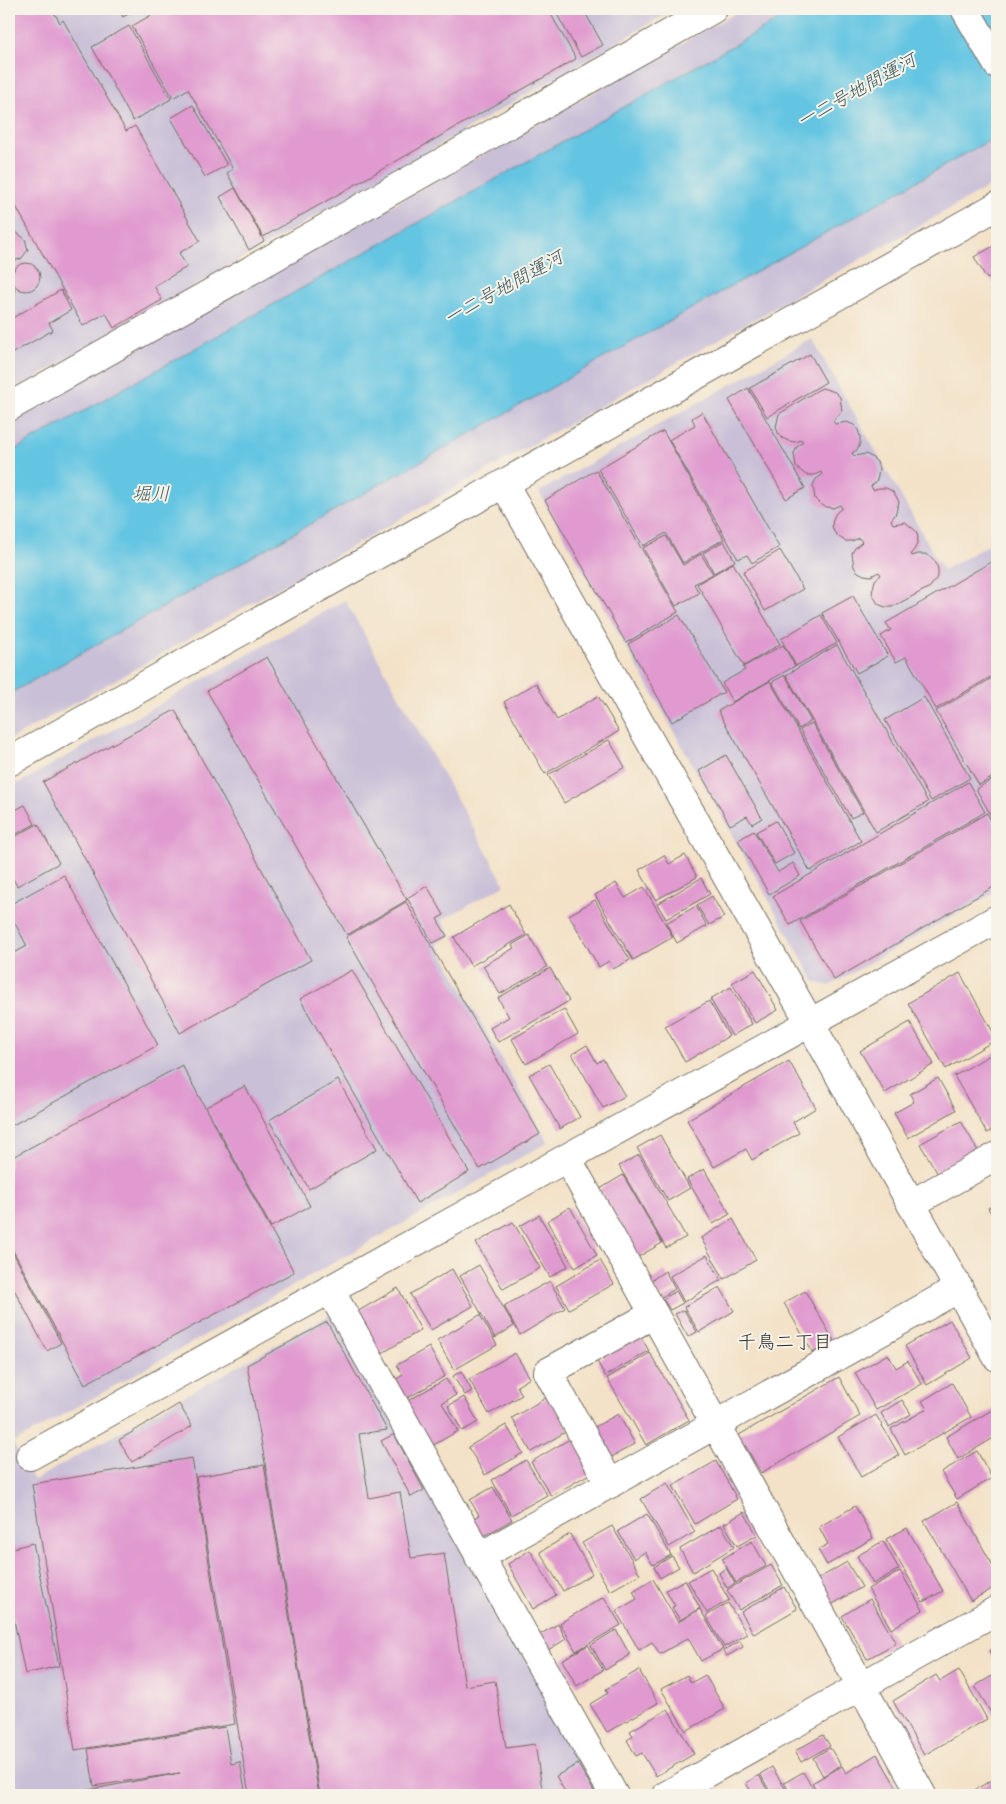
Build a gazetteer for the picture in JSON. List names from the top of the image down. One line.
{"districts":["千鳥二丁目"],"water":["一二号地間運河","堀川"]}
